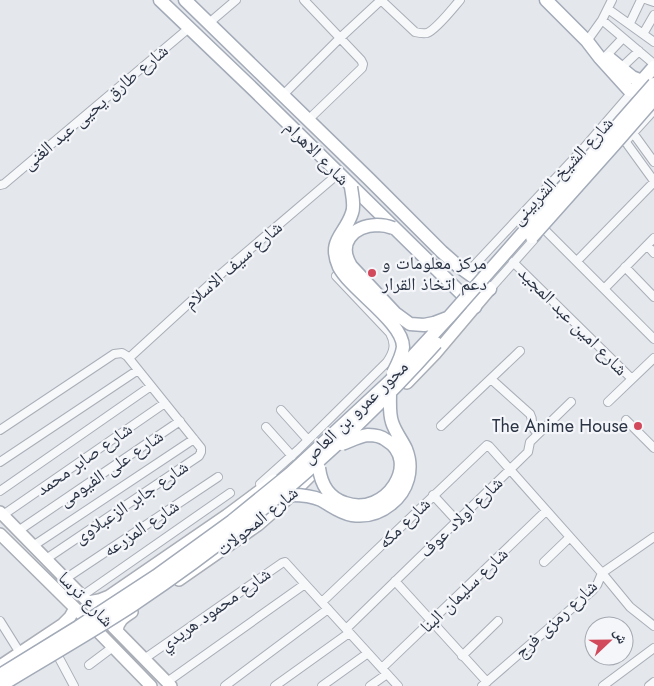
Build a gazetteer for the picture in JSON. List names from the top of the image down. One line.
{"streets":{"main road":["شارع الاهرام","شارع الشيخ الشربينى","محور عمرو بن العاص"],"street":["شارع طارق يحيى عبد الغنى","شارع سيف الاسلام","شارع امين عبد المجيد","شارع صابر محمد","شارع على الفيومى","شارع جابر الزعبلاوى","شارع اولاد عوف","شارع المحولات","شارع مكه","شارع المزرعه","شارع سليمان البنا","شارع ترسا","شارع محمود هريدي","شارع رمزى فرج"]},"crossings":[["شارع طارق يحيى عبد الغنى","شارع الاهرام"],["شارع الاهرام","شارع الشيخ الشربينى"],["شارع الاهرام","شارع سيف الاسلام"],["شارع الاهرام","شارع المحولات"],["شارع الشيخ الشربينى","شارع امين عبد المجيد"],["شارع الشيخ الشربينى","محور عمرو بن العاص"],["شارع الشيخ الشربينى","شارع المحولات"],["شارع صابر محمد","شارع ترسا"],["شارع على الفيومى","شارع ترسا"],["شارع جابر الزعبلاوى","شارع ترسا"],["شارع اولاد عوف","شارع مكه"],["شارع المحولات","شارع ترسا"],["شارع المزرعه","شارع ترسا"],["شارع ترسا","شارع محمود هريدي"]],"places":["مركز معلومات و دعم اتخاذ القرار","The Anime House"],"north":"right"}
